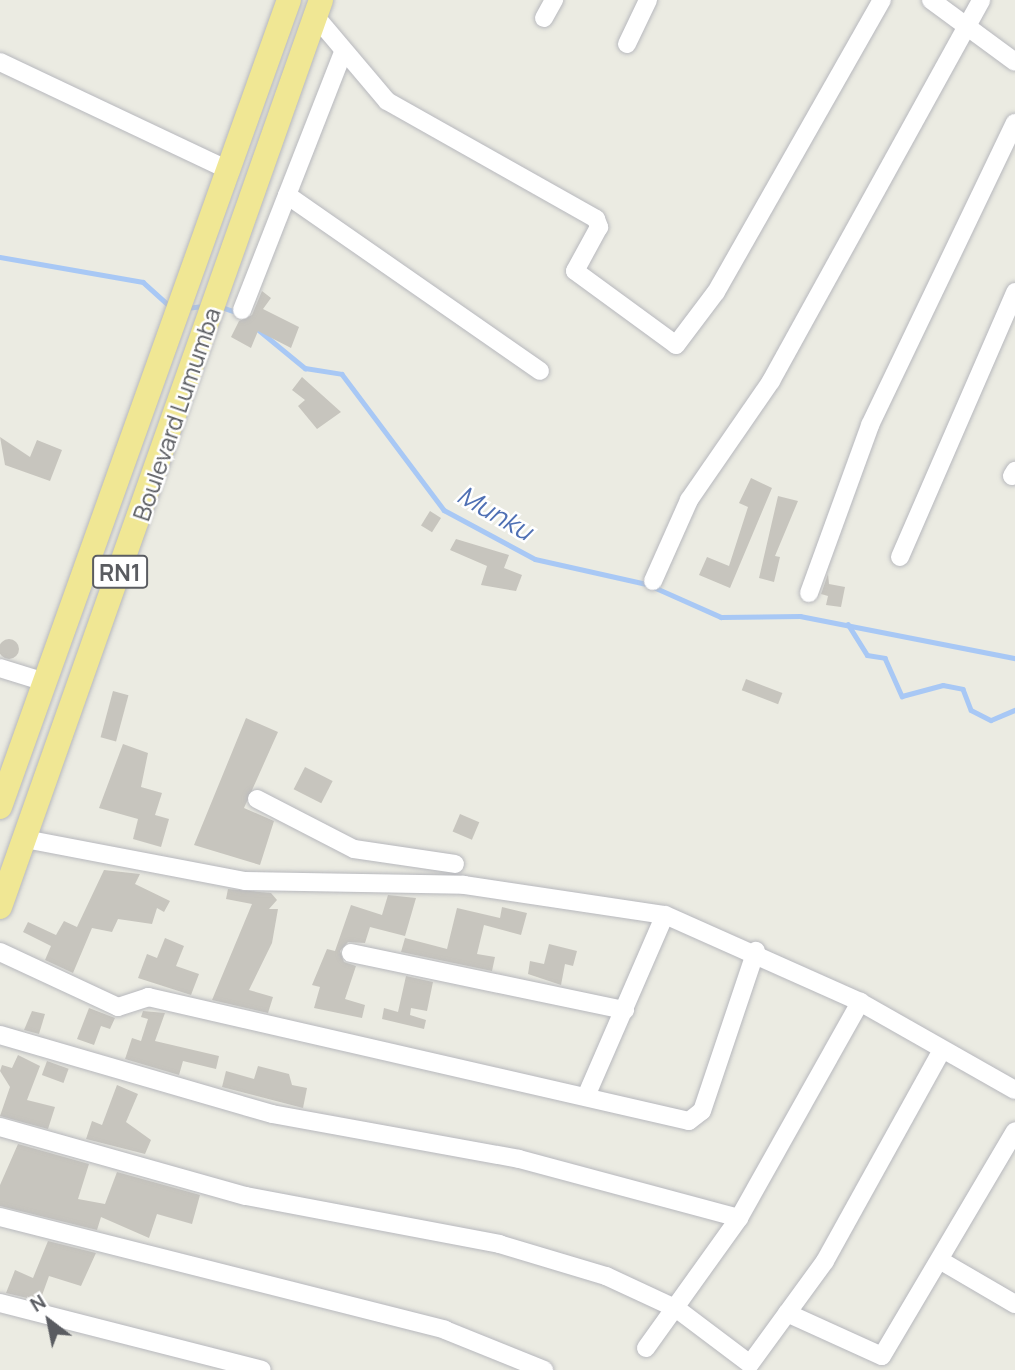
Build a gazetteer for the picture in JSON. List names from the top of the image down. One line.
{"streets":{"highway":["Boulevard Lumumba","RN1"]},"water":["Munku"],"north":"top left"}
